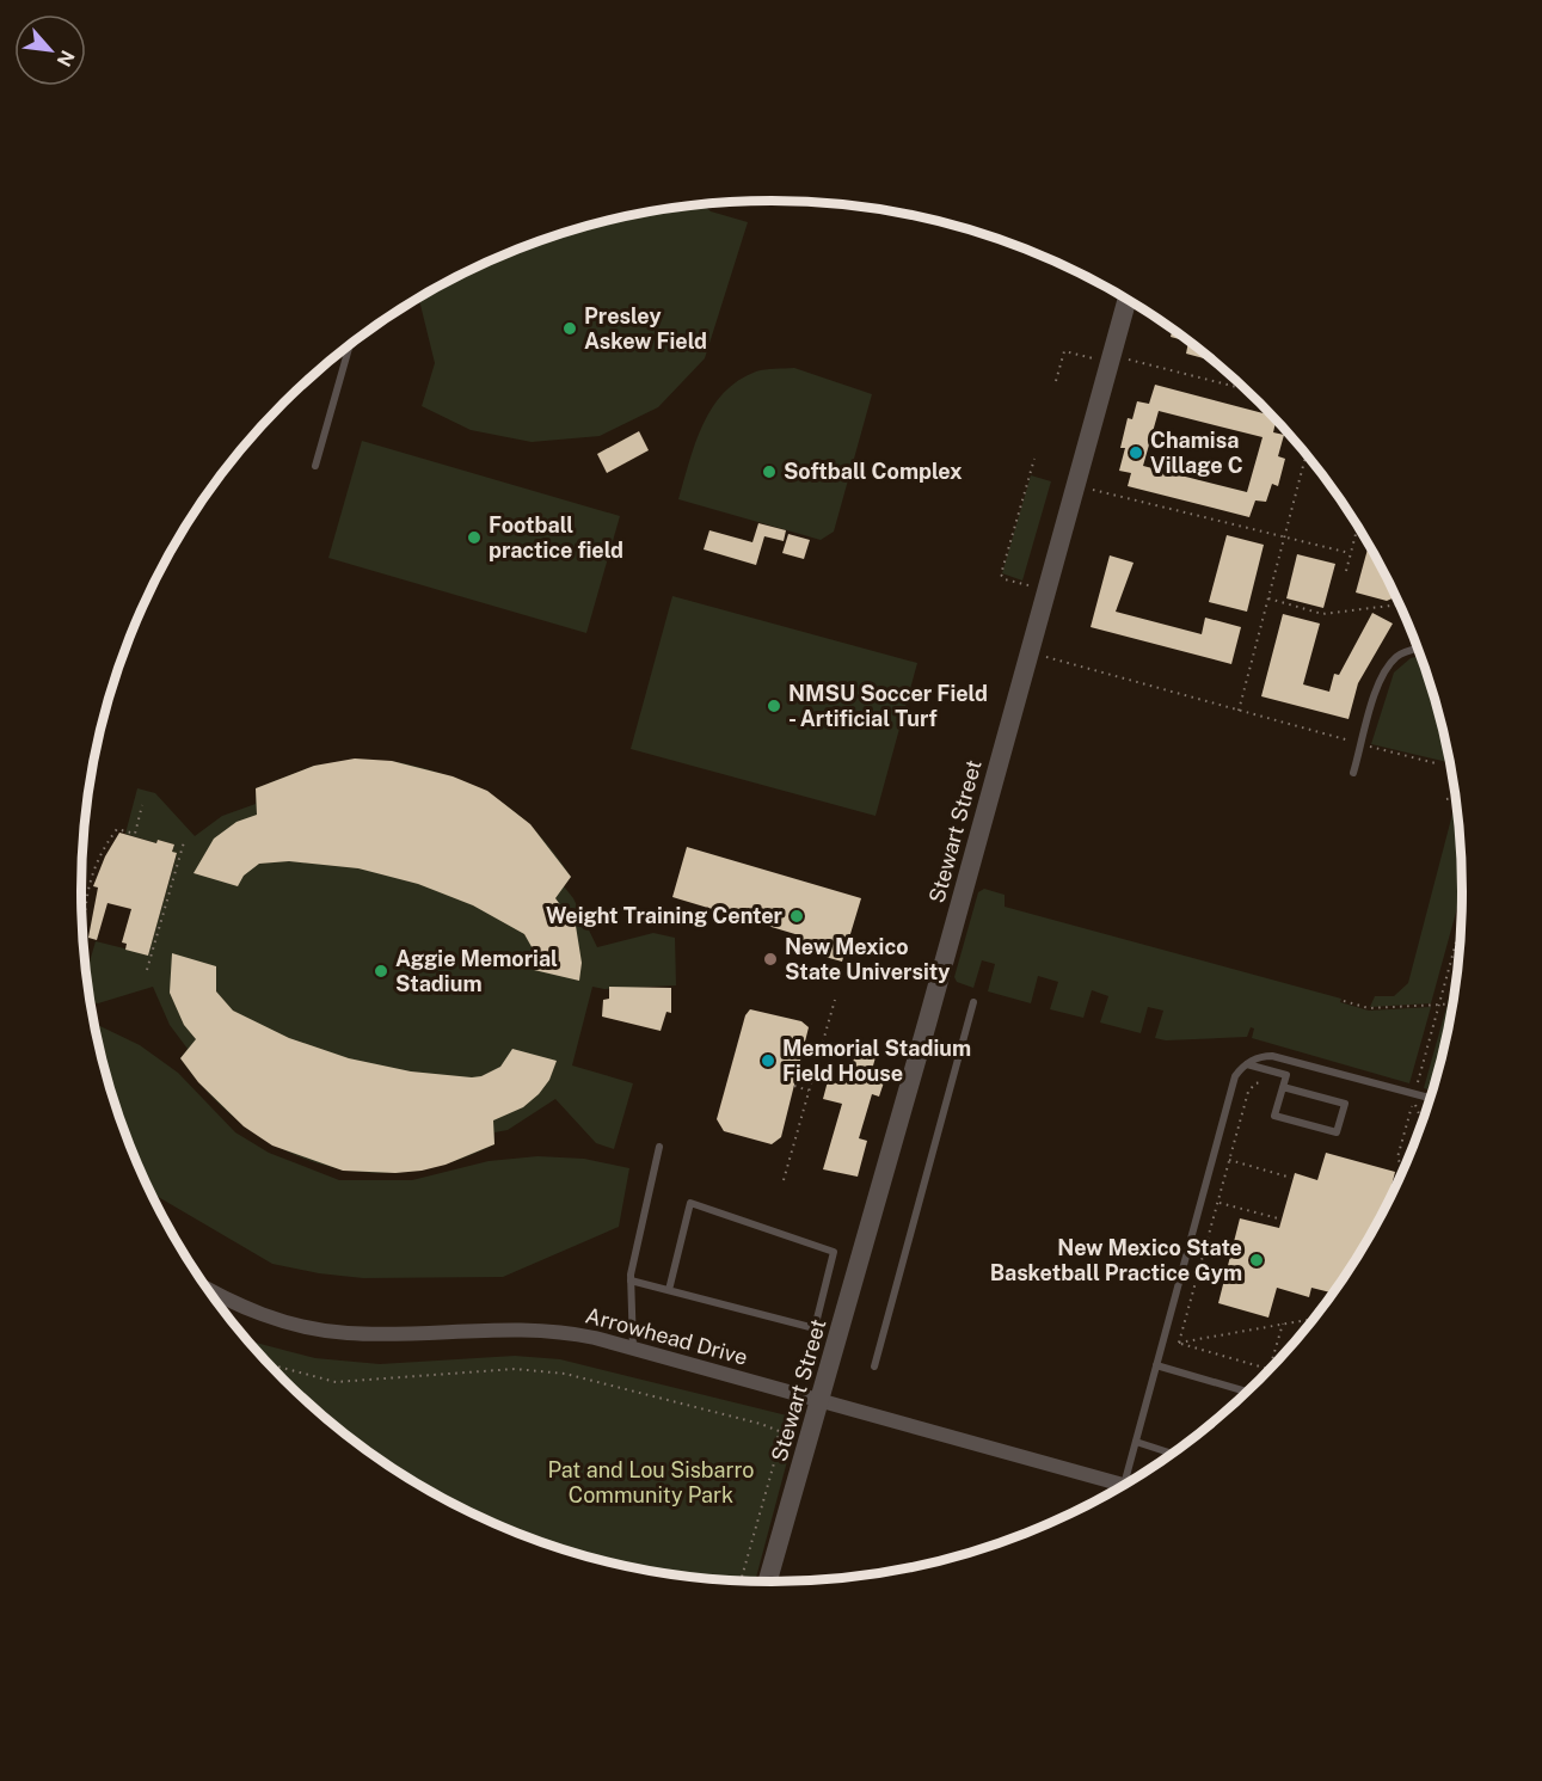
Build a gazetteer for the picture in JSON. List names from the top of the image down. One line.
{"streets":{"street":["Stewart Street","Arrowhead Drive"]},"crossings":[["Stewart Street","Arrowhead Drive"]],"parks":["Pat and Lou Sisbarro Community Park"],"places":["Presley Askew Field","Chamisa Village C","Softball Complex","Football practice field","NMSU Soccer Field - Artificial Turf","Weight Training Center","New Mexico State University","Aggie Memorial Stadium","Memorial Stadium Field House","New Mexico State Basketball Practice Gym"],"north":"bottom right"}
